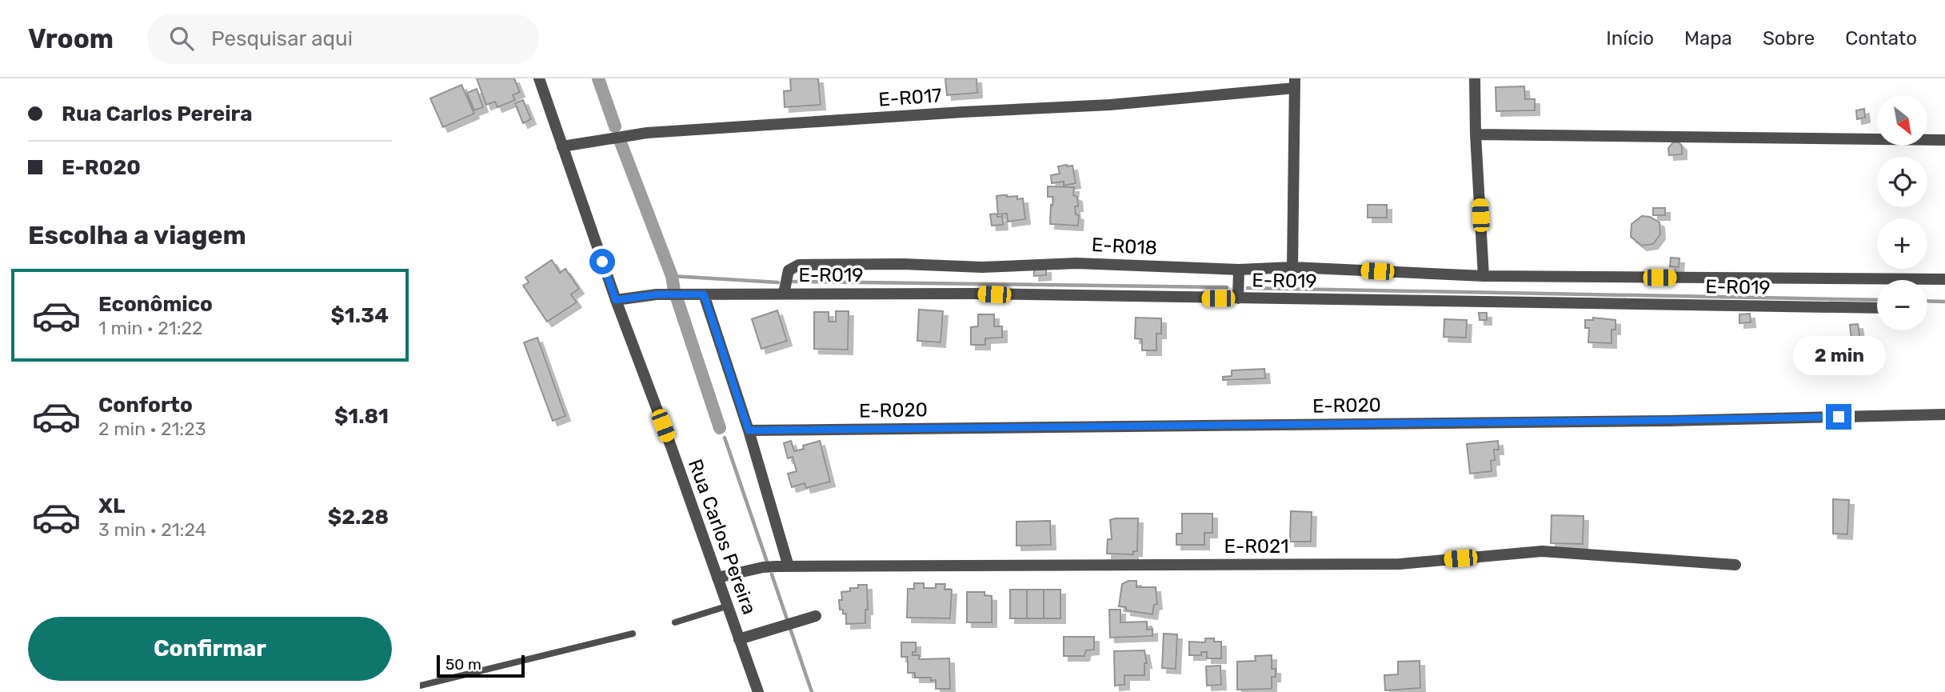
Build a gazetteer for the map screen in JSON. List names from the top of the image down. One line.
{"streets":{"street":["E-R017","E-R018","E-R019","E-R020","Rua Carlos Pereira","E-R021"]},"crossings":[["E-R017","Rua Carlos Pereira"],["E-R018","E-R019"],["E-R019","Rua Carlos Pereira"],["Rua Carlos Pereira","E-R021"]],"scale_bar":"50 m","north":"bottom right","page":{"header":"Vroom","search":"Pesquisar aqui","nav":["Início","Mapa","Sobre","Contato"],"banner":["Rua Carlos Pereira","E-R020"],"map_buttons":["+","−"],"heading":"Escolha a viagem","list":[{"name":"Econômico","note":"1 min · 21:22","value":"$1.34"},{"name":"Conforto","note":"2 min · 21:23","value":"$1.81"},{"name":"XL","note":"3 min · 21:24","value":"$2.28"}],"bubble":"2 min","buttons":"Confirmar","scale":"50 m"}}
